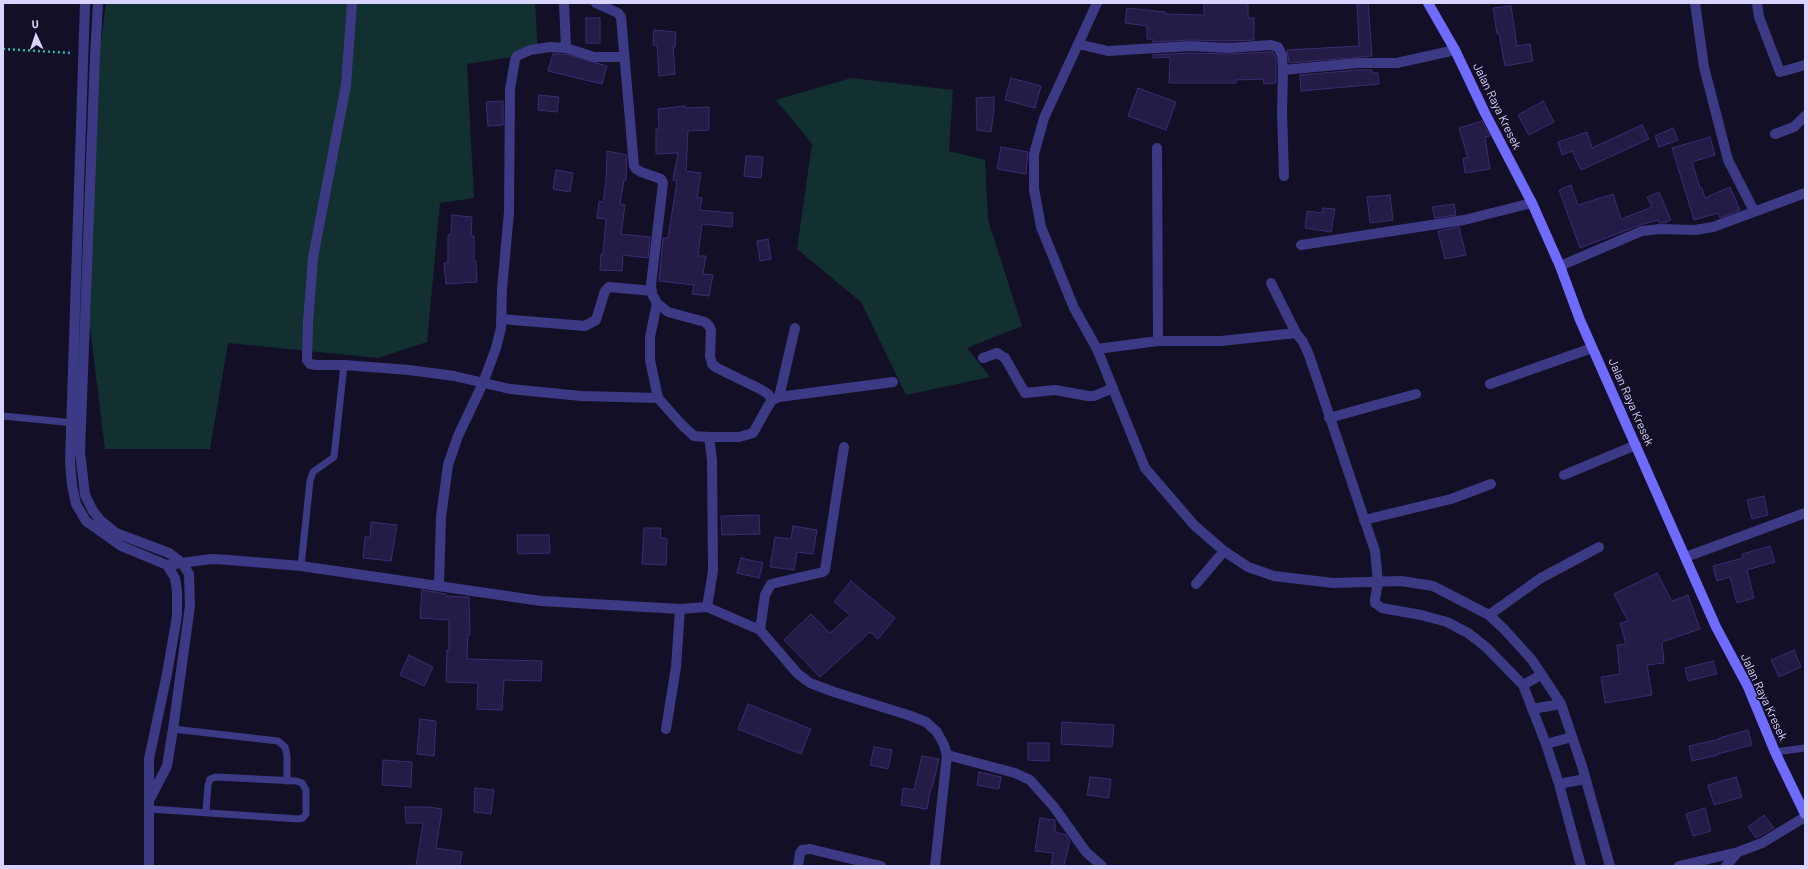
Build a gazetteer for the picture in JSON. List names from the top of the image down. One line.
{"streets":{"main road":["Jalan Raya Kresek"]},"north":"top"}
